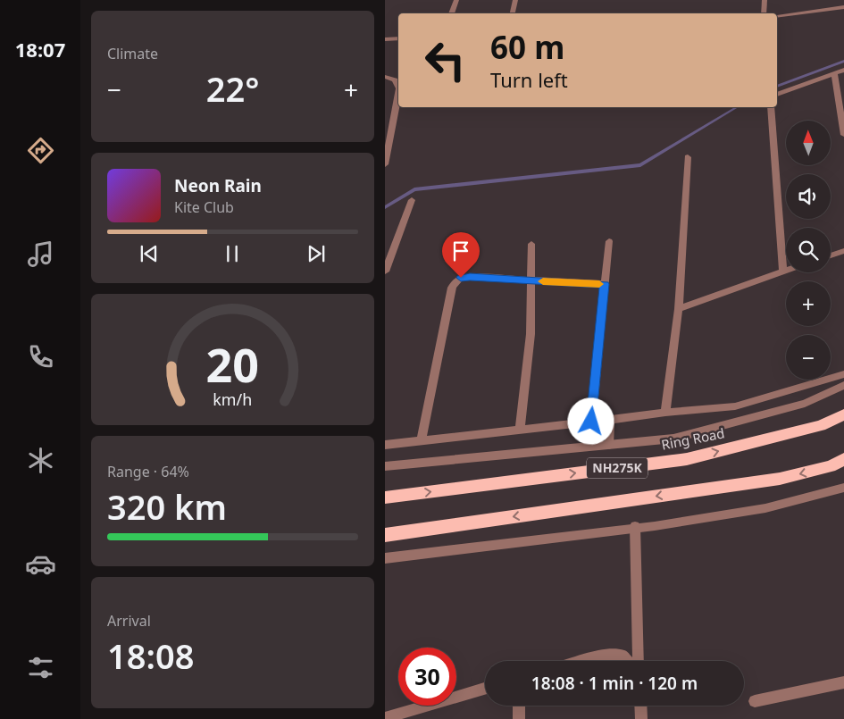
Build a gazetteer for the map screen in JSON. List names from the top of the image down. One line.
{"streets":{"highway":["Ring Road","NH275K"]},"north":"top","page":{"tabs":"18:07","tile":["Climate",["Range · 64%","320 km"],["Arrival","18:08"]],"turn":["60 m","Turn left"],"heat":["−","22°","+"],"map_buttons":["+","−"],"song":["Neon Rain","Kite Club"],"limit":"30","trip":"18:08 · 1 min · 120 m","gauge":["20","km/h"]}}
